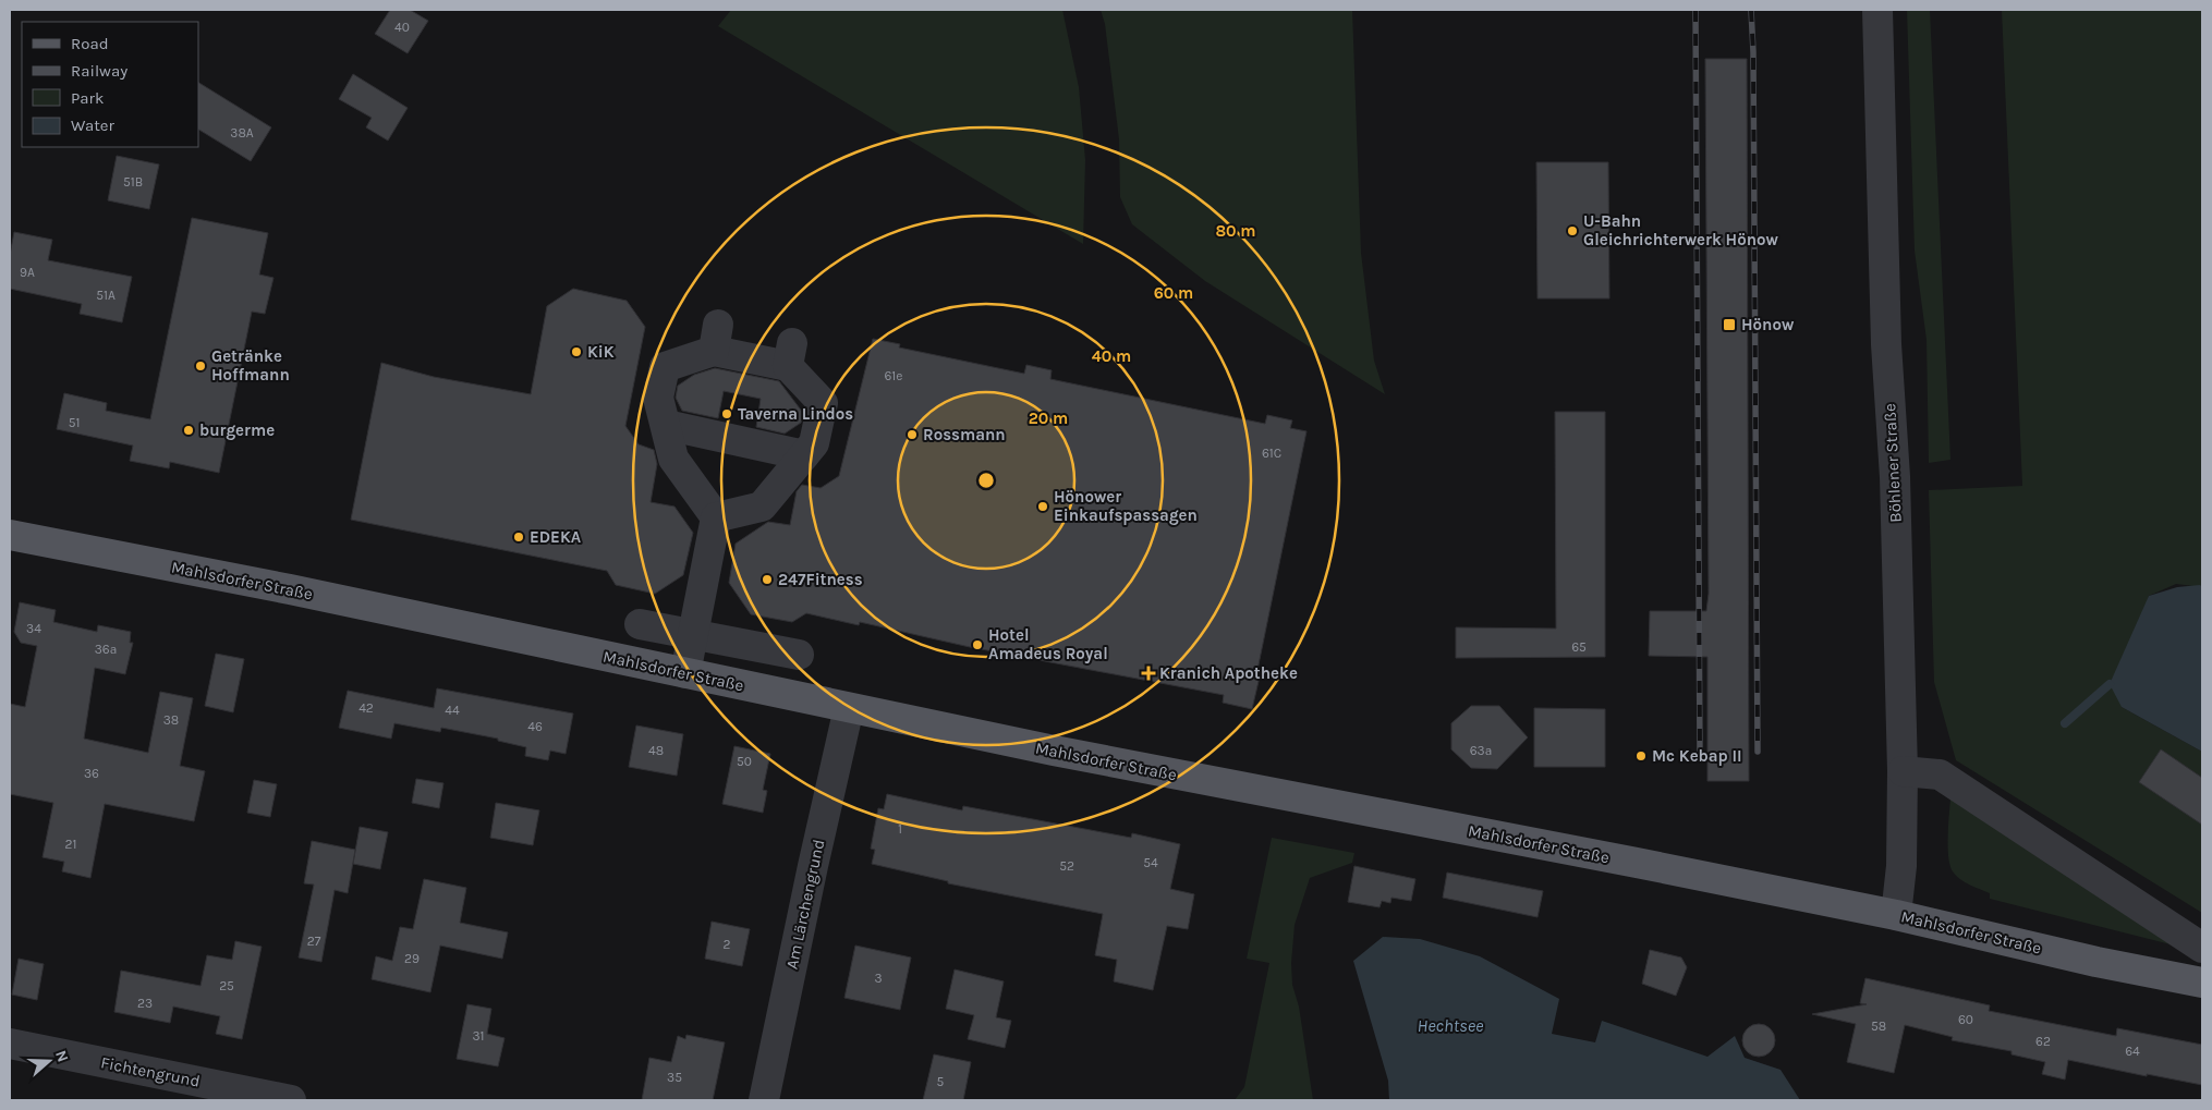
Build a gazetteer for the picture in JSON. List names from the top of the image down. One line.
{"streets":{"main road":["Mahlsdorfer Straße"],"street":["Böhlener Straße","Am Lärchengrund","Fichtengrund"]},"crossings":[["Böhlener Straße","Mahlsdorfer Straße"],["Mahlsdorfer Straße","Am Lärchengrund"]],"water":["Hechtsee"],"places":{"other":["U-Bahn Gleichrichterwerk Hönow","KiK","Getränke Hoffmann","Taverna Lindos","burgerme","Rossmann","Hönower Einkaufspassagen","EDEKA","247Fitness","Hotel Amadeus Royal","Mc Kebap II"],"transit":["Hönow"],"health":["Kranich Apotheke"]},"house_numbers":["40","38A","51B","9A","51A","61e","51","61C","34","65","36a","42","44","38","46","48","63a","50","36","1","21","54","52","27","2","29","3","25","23","60","58","31","62","64","35","5"],"legend":["Road","Railway","Park","Water"],"north":"right","rings":["80 m","60 m","40 m","20 m"]}
